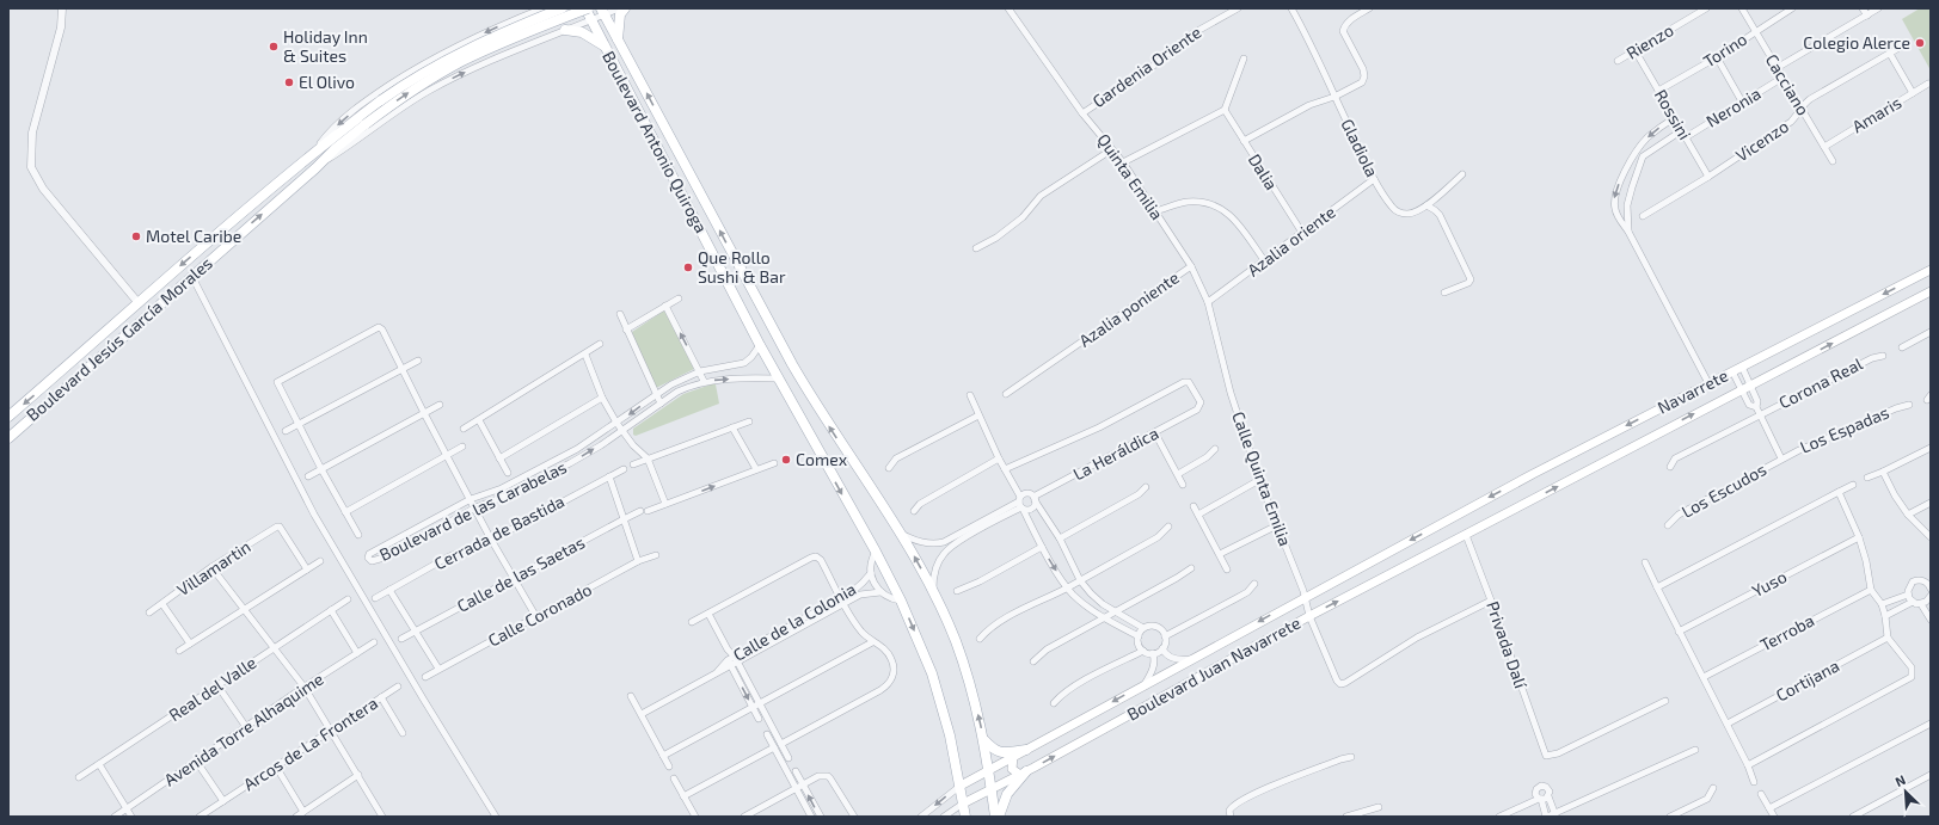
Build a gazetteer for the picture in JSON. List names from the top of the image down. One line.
{"streets":{"main road":["Boulevard Antonio Quiroga","Boulevard Jesús García Morales","Navarrete","Boulevard Juan Navarrete"],"street":["Rienzo","Torino","Gardenia Oriente","Cacciano","Neronia","Rossini","Amaris","Vicenzo","Gladiola","Dalia","Quinta Emilia","Azalia oriente","Azalia poniente","Corona Real","Los Espadas","La Heráldica","Calle Quinta Emilia","Los Escudos","Boulevard de las Carabelas","Cerrada de Bastida","Villamartin","Calle de las Saetas","Yuso","Calle Coronado","Calle de la Colonia","Terroba","Privada Dalí","Cortijana","Real del Valle","Avenida Torre Alhaquime","Arcos de La Frontera"]},"crossings":[["Rienzo","Rossini"],["Torino","Cacciano"],["Torino","Rossini"],["Gardenia Oriente","Quinta Emilia"],["Cacciano","Neronia"],["Cacciano","Amaris"],["Cacciano","Vicenzo"],["Neronia","Rossini"],["Rossini","Vicenzo"],["Boulevard Antonio Quiroga","Boulevard Jesús García Morales"],["Boulevard Antonio Quiroga","Boulevard de las Carabelas"],["Boulevard Antonio Quiroga","Calle de la Colonia"],["Boulevard Antonio Quiroga","Boulevard Juan Navarrete"],["Gladiola","Azalia oriente"],["Dalia","Azalia oriente"],["Quinta Emilia","Azalia oriente"],["Quinta Emilia","Azalia poniente"],["Quinta Emilia","Calle Quinta Emilia"],["Navarrete","Privada Dalí"],["Navarrete","Boulevard Juan Navarrete"],["Los Espadas","Los Escudos"],["Calle Quinta Emilia","Privada Dalí"],["Calle Quinta Emilia","Boulevard Juan Navarrete"],["Privada Dalí","Boulevard Juan Navarrete"]],"places":["Colegio Alerce","Holiday Inn & Suites","El Olivo","Motel Caribe","Que Rollo Sushi & Bar","Comex"],"north":"top left"}
